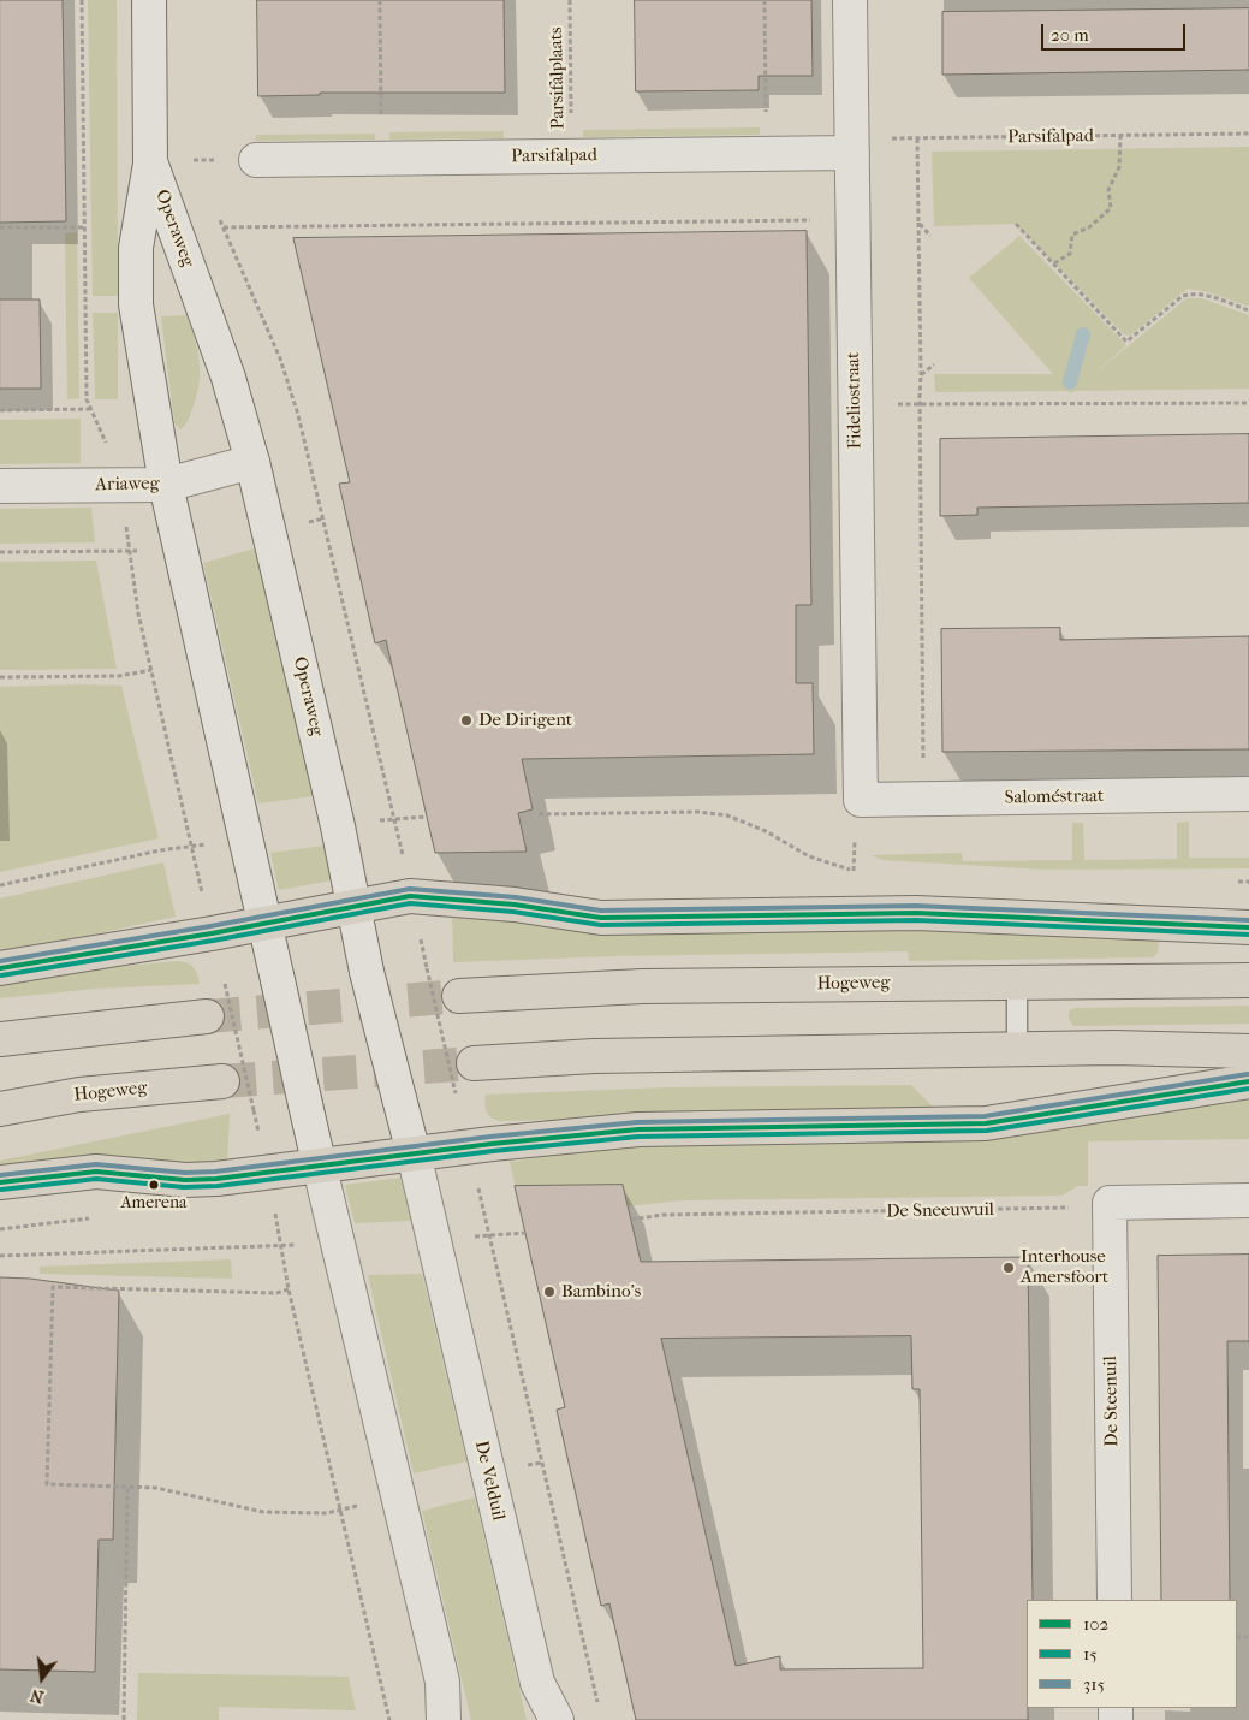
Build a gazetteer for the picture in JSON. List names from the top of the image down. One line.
{"streets":{"main road":["Hogeweg"],"street":["Parsifalpad","Operaweg","Fideliostraat","Ariaweg","Saloméstraat","De Steenuil","De Velduil"],"path":["Parsifalplaats","De Sneeuwuil"]},"crossings":[["Parsifalplaats","Parsifalpad"],["Parsifalpad","Fideliostraat"],["Operaweg","Ariaweg"],["Operaweg","De Velduil"],["Fideliostraat","Saloméstraat"],["De Sneeuwuil","De Steenuil"]],"places":["De Dirigent","Amerena","Interhouse Amersfoort","Bambino's"],"lines":["transit line 315","transit line 102","transit line 15"],"legend":["102","15","315"],"scale_bar":"20 m","north":"bottom"}
